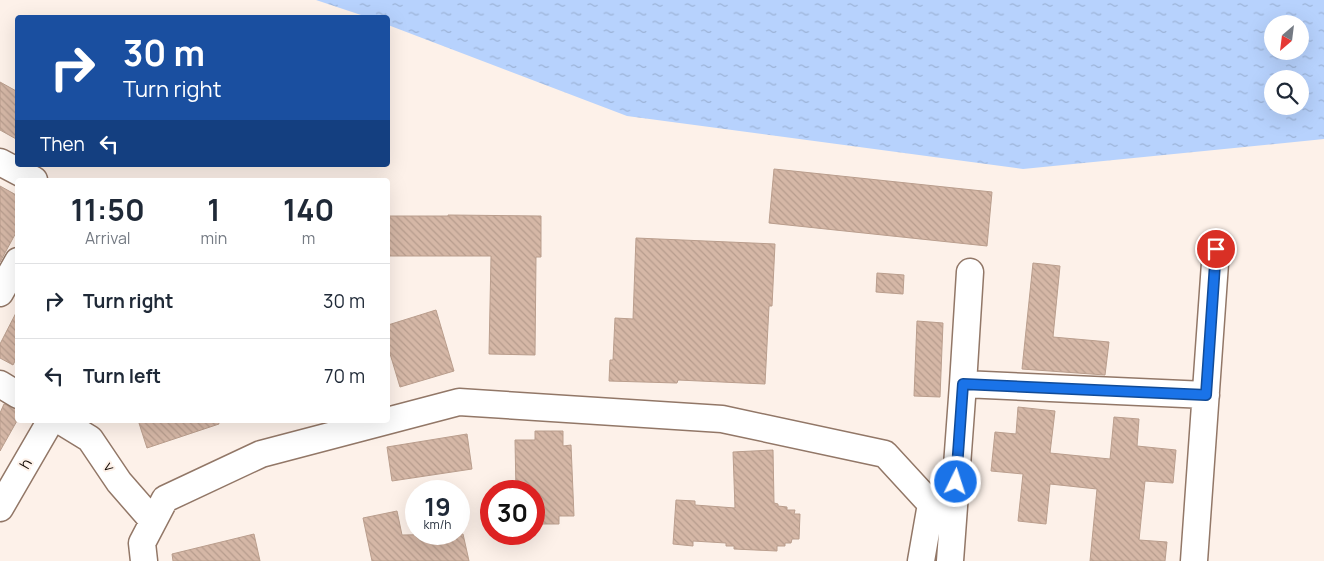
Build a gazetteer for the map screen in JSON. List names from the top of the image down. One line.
{"streets":{"street":["h","v"]},"north":"bottom left","page":{"turn":["30 m","Turn right"],"then":"Then","eta":["11:50","Arrival","1","min","140","m"],"list":[{"name":"Turn right","value":"30 m"},{"name":"Turn left","value":"70 m"}],"speed":"19 km/h","limit":"30"}}
